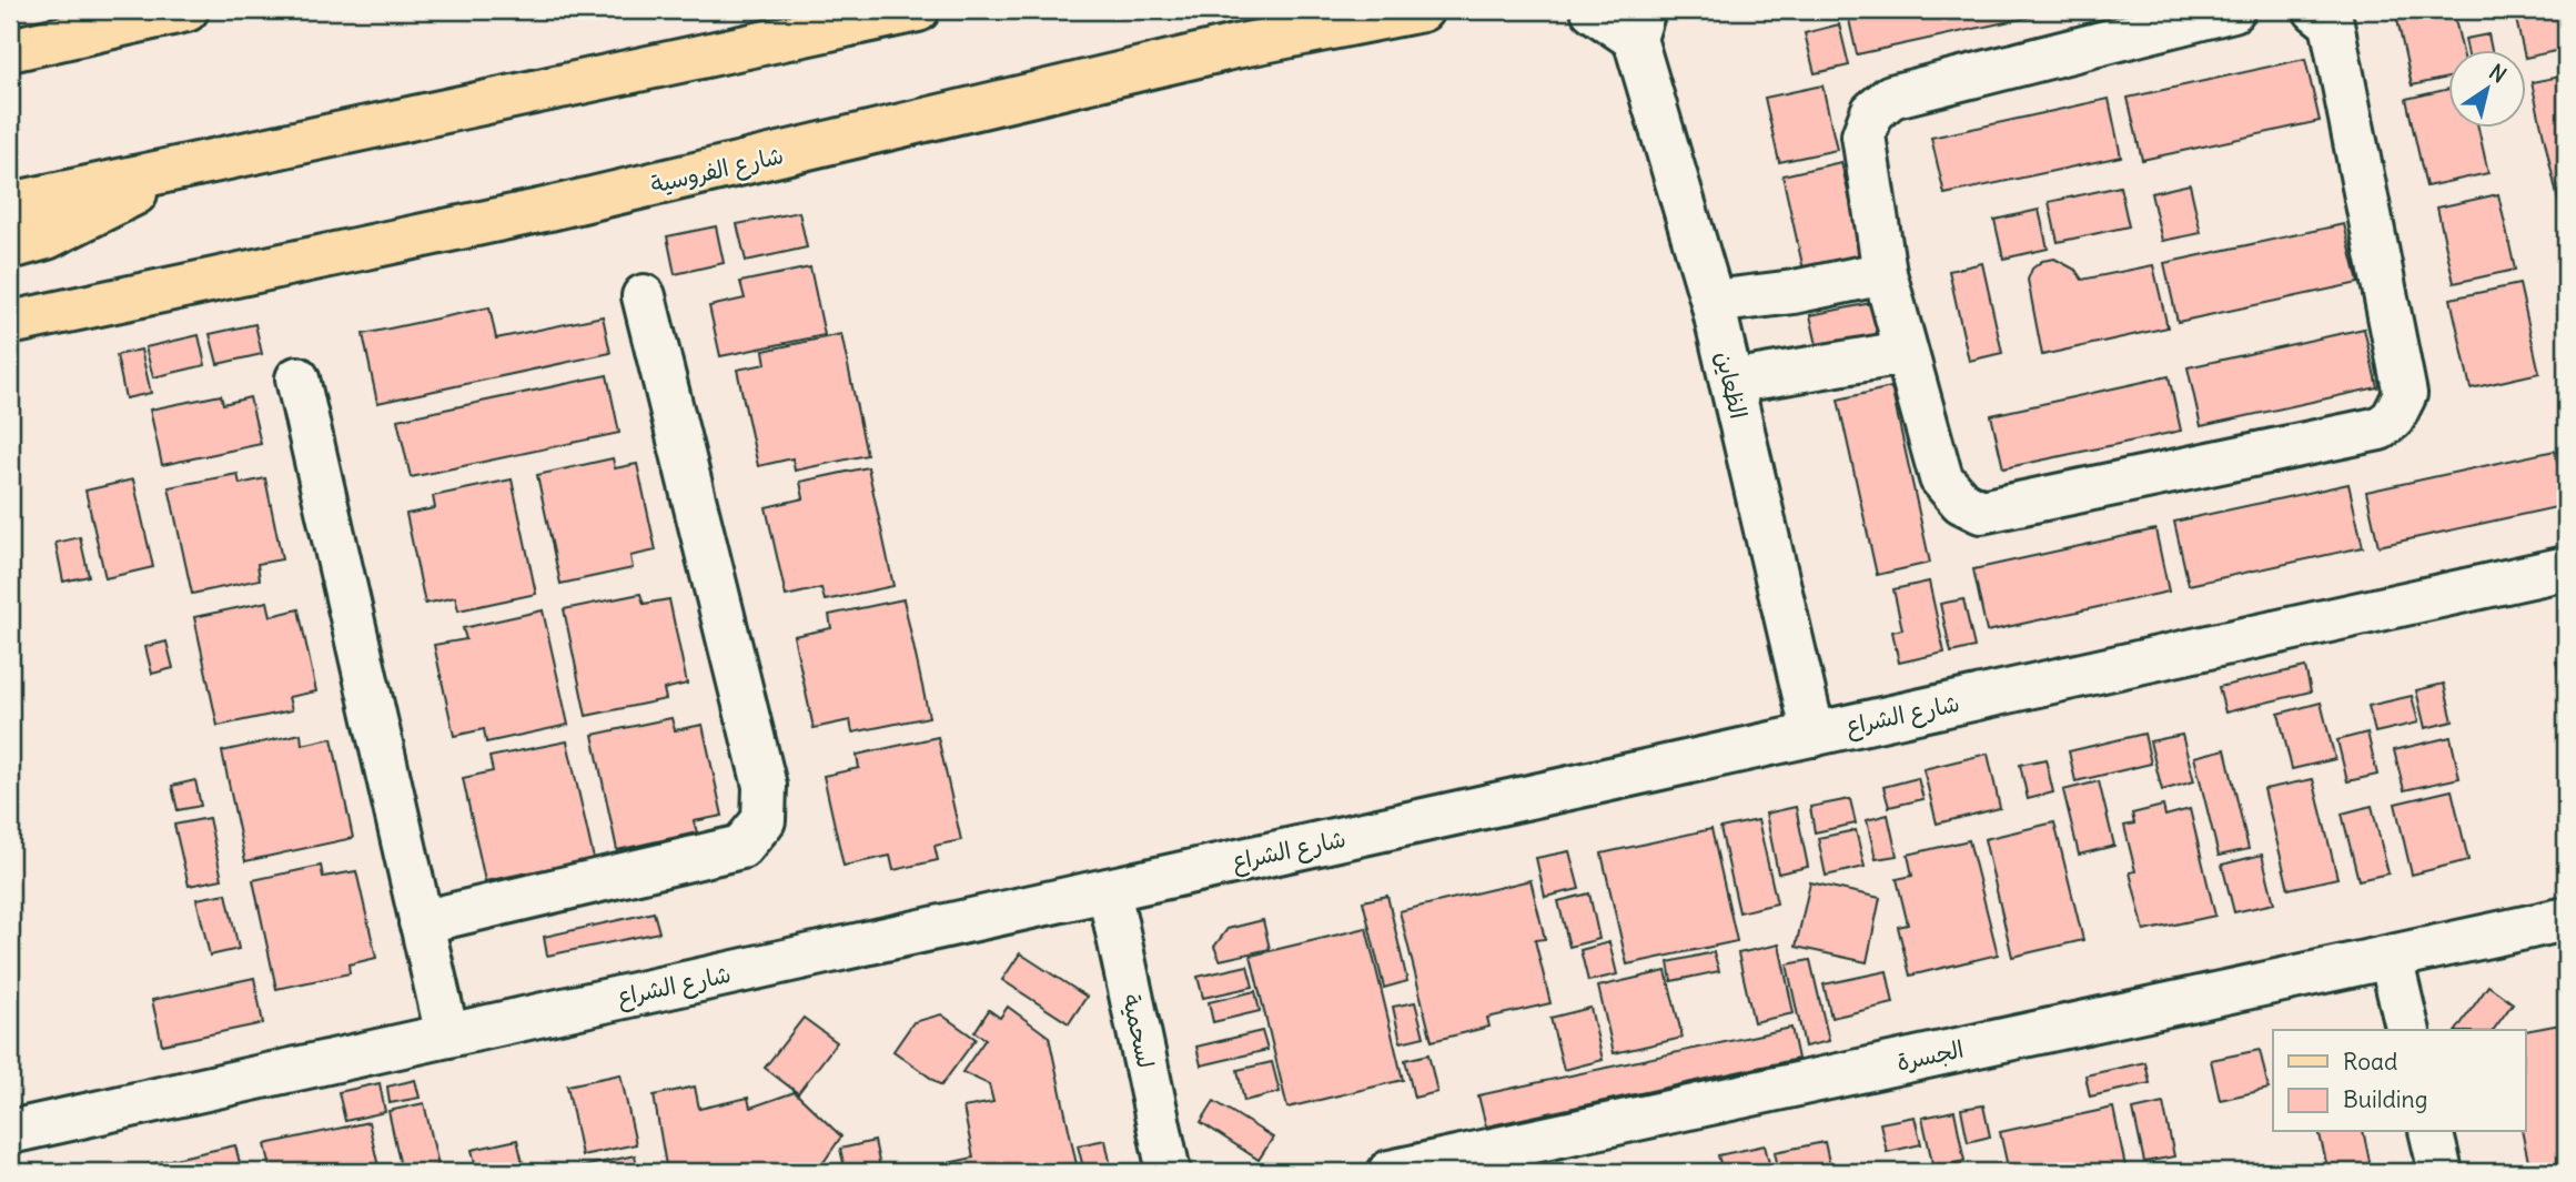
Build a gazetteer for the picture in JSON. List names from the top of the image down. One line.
{"streets":{"main road":["شارع الفروسية"],"street":["الظعاين","شارع الشراع","لسحمية","الجسرة"]},"crossings":[["الظعاين","شارع الشراع"],["شارع الشراع","لسحمية"]],"legend":["Road","Building"],"north":"top right"}
